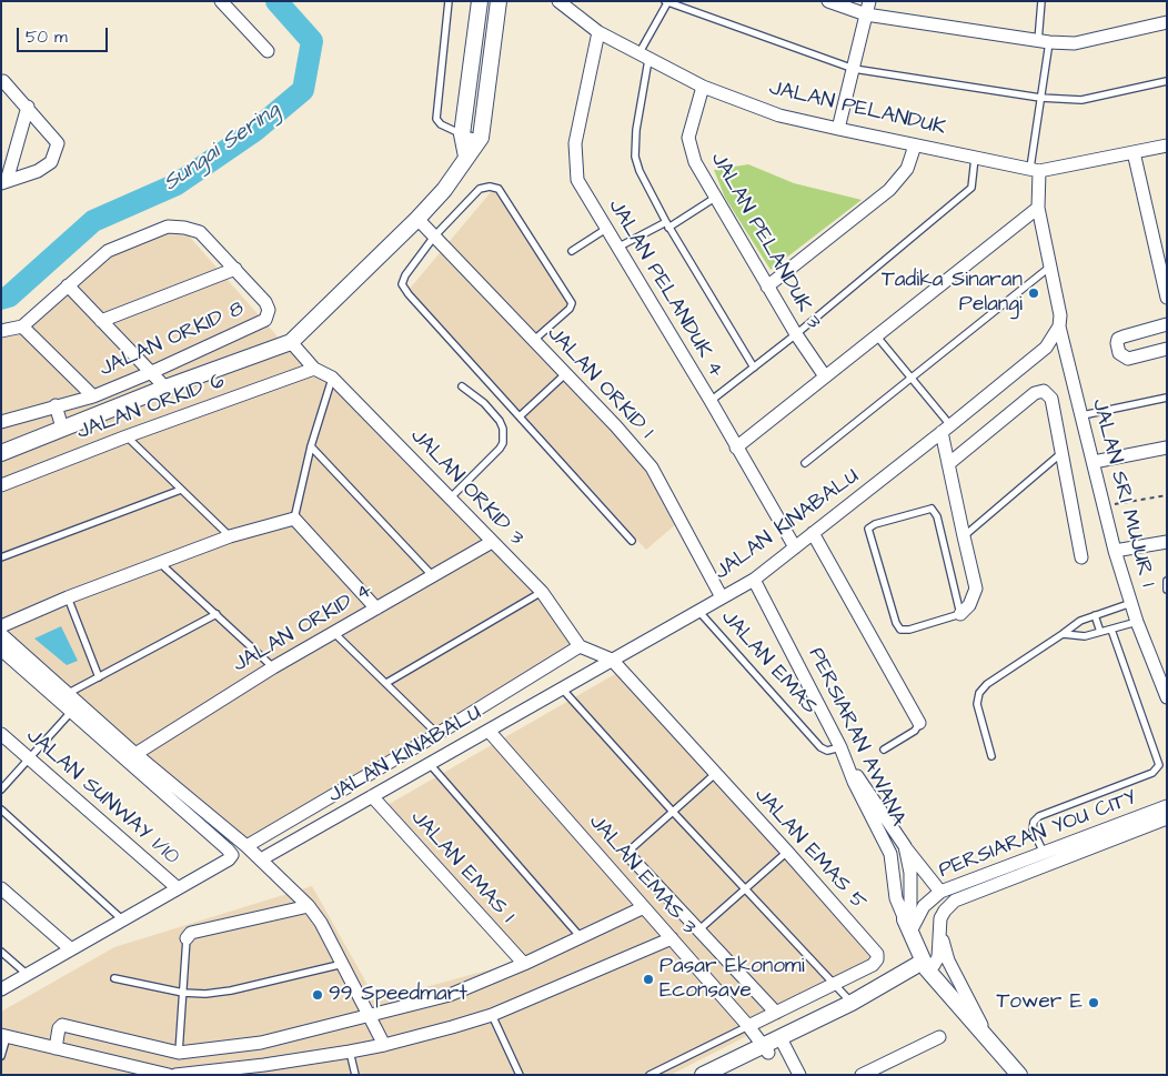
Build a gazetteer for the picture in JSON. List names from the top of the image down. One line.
{"streets":{"street":["JALAN PELANDUK","JALAN PELANDUK 3","JALAN PELANDUK 4","JALAN ORKID 8","JALAN ORKID 1","JALAN ORKID 6","JALAN ORKID 3","JALAN SRI MUJUR 1","JALAN KINABALU","JALAN ORKID 4","PERSIARAN AWANA","JALAN SUNWAY 1/10","PERSIARAN YOU CITY","JALAN EMAS 5","JALAN EMAS 1","JALAN EMAS 3"],"lane":["JALAN EMAS"]},"crossings":[["JALAN PELANDUK","JALAN PELANDUK 3"],["JALAN PELANDUK","JALAN PELANDUK 4"],["JALAN PELANDUK 4","JALAN KINABALU"],["JALAN ORKID 1","JALAN KINABALU"],["JALAN ORKID 6","JALAN ORKID 3"],["JALAN ORKID 3","JALAN ORKID 4"],["JALAN SRI MUJUR 1","JALAN KINABALU"],["JALAN KINABALU","JALAN EMAS"],["JALAN KINABALU","PERSIARAN AWANA"],["JALAN KINABALU","JALAN EMAS 5"],["JALAN KINABALU","JALAN EMAS 1"],["JALAN KINABALU","JALAN EMAS 3"],["JALAN EMAS","PERSIARAN AWANA"],["PERSIARAN AWANA","PERSIARAN YOU CITY"],["JALAN EMAS 5","JALAN EMAS 3"]],"water":["Sungai Sering"],"places":["Tadika Sinaran Pelangi","Pasar Ekonomi Econsave","99 Speedmart","Tower E"],"scale_bar":"50 m"}
